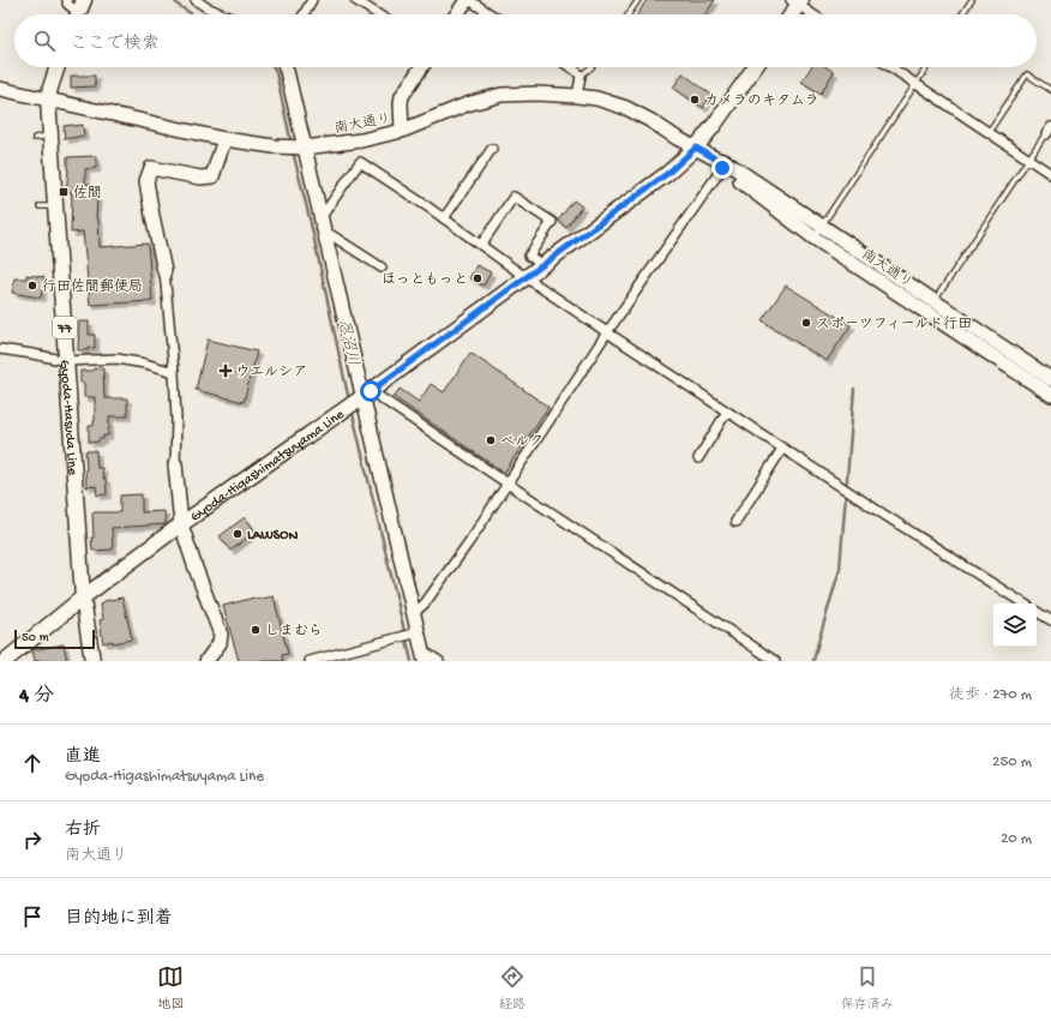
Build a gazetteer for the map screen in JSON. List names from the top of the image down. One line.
{"streets":{"main road":["77","Gyoda-Hasuda Line","Gyoda-Higashimatsuyama Line"],"street":["南大通り"]},"crossings":[["南大通り","Gyoda-Hasuda Line"],["南大通り","Gyoda-Higashimatsuyama Line"],["Gyoda-Hasuda Line","Gyoda-Higashimatsuyama Line"]],"water":["忍沼川"],"places":{"other":["カメラのキタムラ","ほっともっと","行田佐間郵便局","スポーツフィールド行田","ベルク","LAWSON","しまむら"],"transit":["佐間"],"health":["ウエルシア"]},"scale_bar":"50 m","page":{"search":"ここで検索","scale":"50 m","heading":["4 分","徒歩 · 270 m"],"list":[["直進","Gyoda-Higashimatsuyama Line","250 m"],["右折","南大通り","20 m"],"目的地に到着"],"nav":["地図","経路","保存済み"]}}
